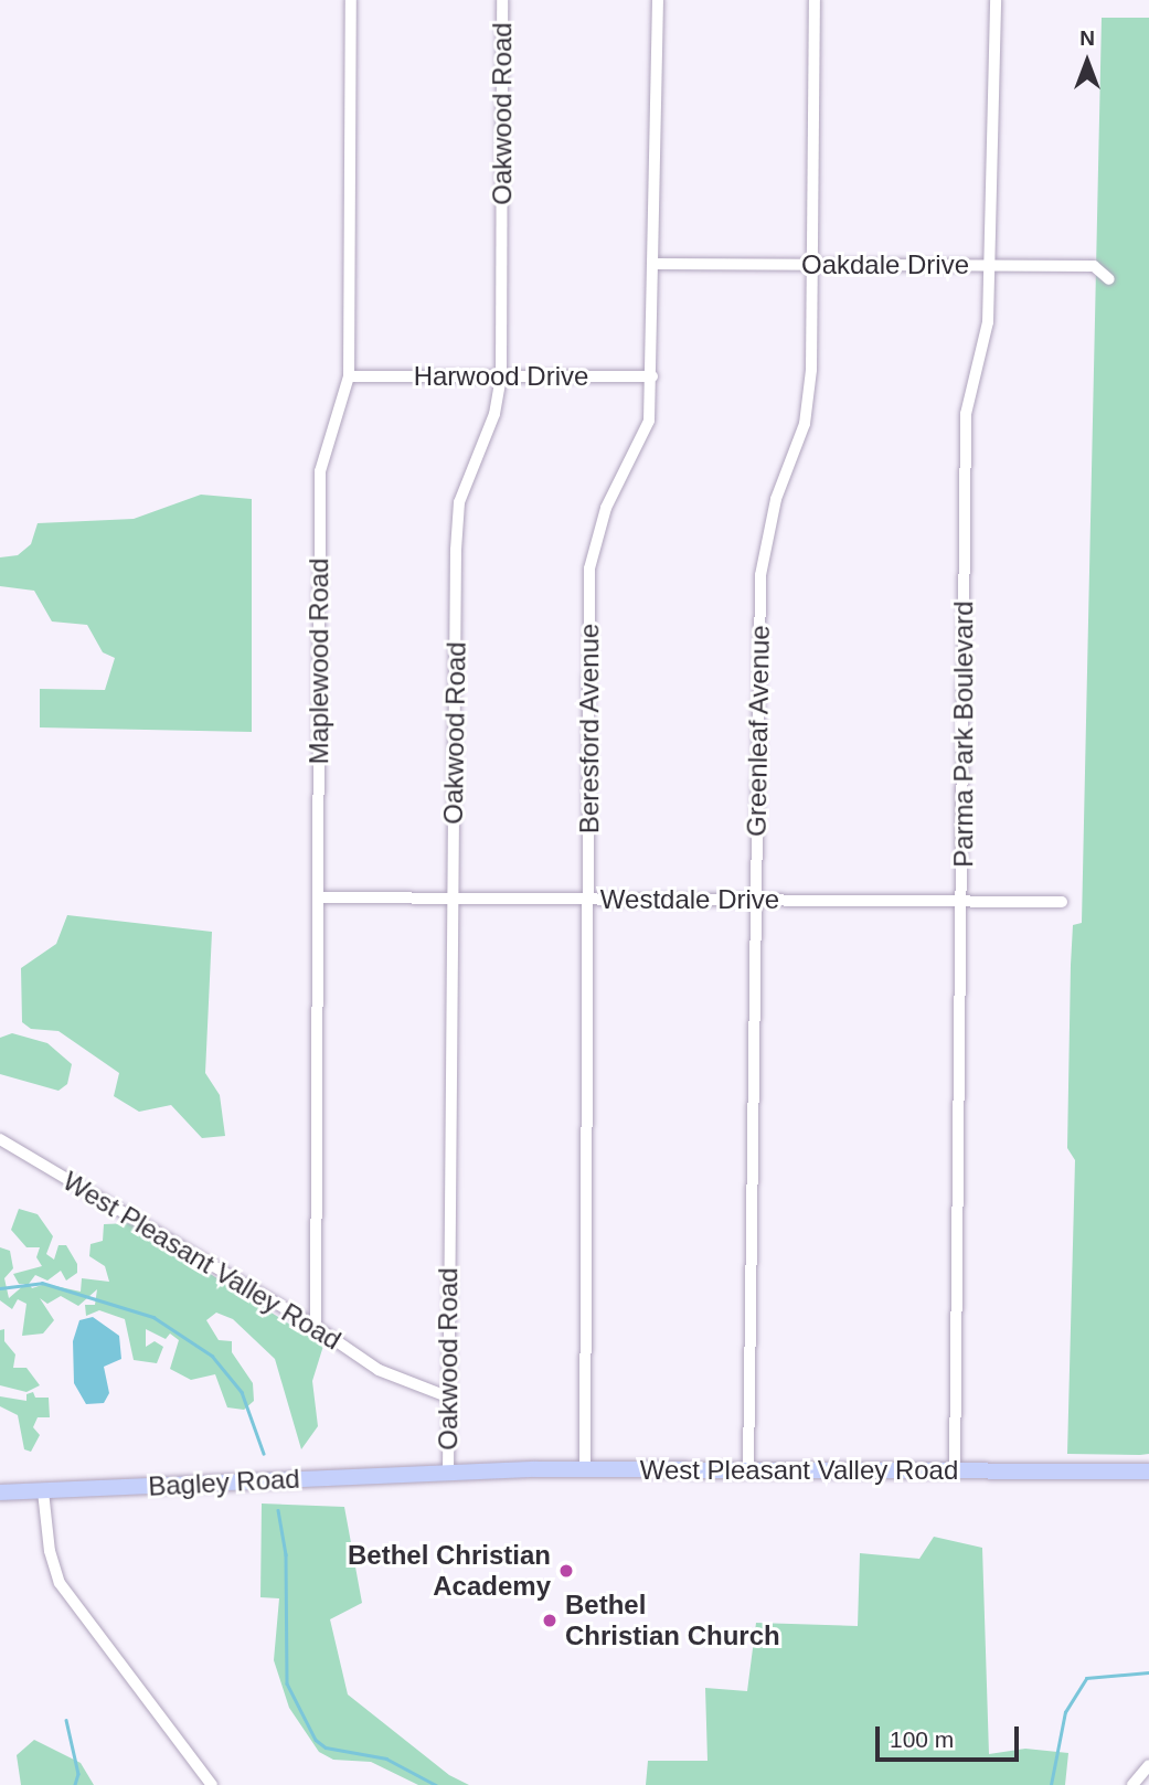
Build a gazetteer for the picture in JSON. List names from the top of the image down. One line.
{"streets":{"main road":["West Pleasant Valley Road","Bagley Road"],"street":["Oakwood Road","Oakdale Drive","Harwood Drive","Maplewood Road","Beresford Avenue","Greenleaf Avenue","Parma Park Boulevard","Westdale Drive"]},"crossings":[["Oakwood Road","Harwood Drive"],["Oakwood Road","Westdale Drive"],["Oakwood Road","West Pleasant Valley Road"],["Oakwood Road","Bagley Road"],["Oakdale Drive","Beresford Avenue"],["Oakdale Drive","Greenleaf Avenue"],["Oakdale Drive","Parma Park Boulevard"],["Harwood Drive","Maplewood Road"],["Harwood Drive","Beresford Avenue"],["Maplewood Road","Westdale Drive"],["Maplewood Road","West Pleasant Valley Road"],["Beresford Avenue","Westdale Drive"],["Beresford Avenue","West Pleasant Valley Road"],["Greenleaf Avenue","Westdale Drive"],["Greenleaf Avenue","West Pleasant Valley Road"],["Parma Park Boulevard","Westdale Drive"],["Parma Park Boulevard","West Pleasant Valley Road"],["West Pleasant Valley Road","Bagley Road"]],"places":["Bethel Christian Academy","Bethel Christian Church"],"scale_bar":"100 m","north":"top"}
